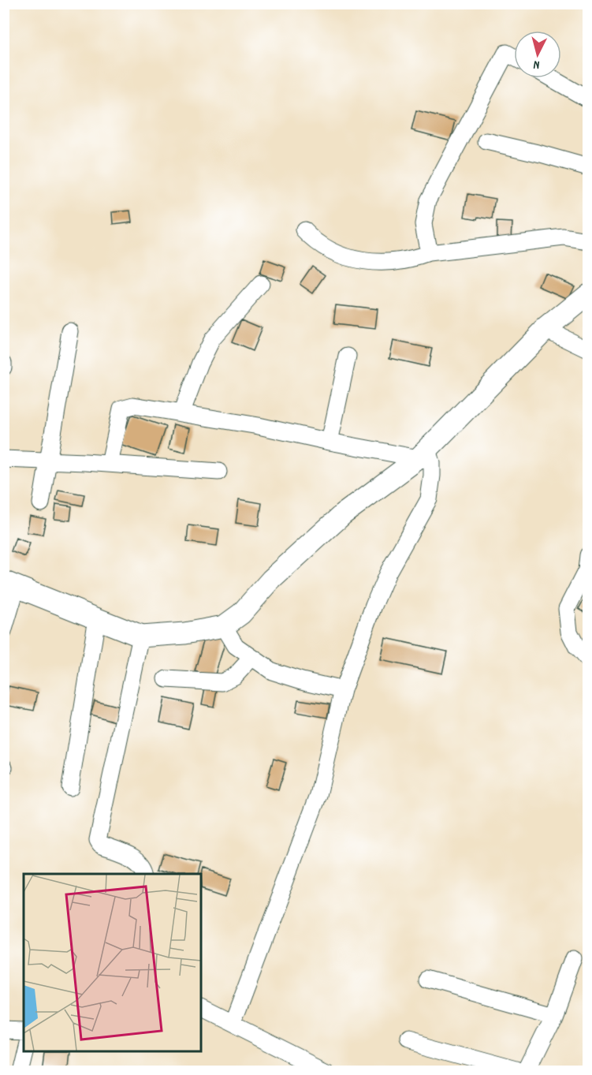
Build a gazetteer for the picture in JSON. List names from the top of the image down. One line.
{"north":"bottom"}
